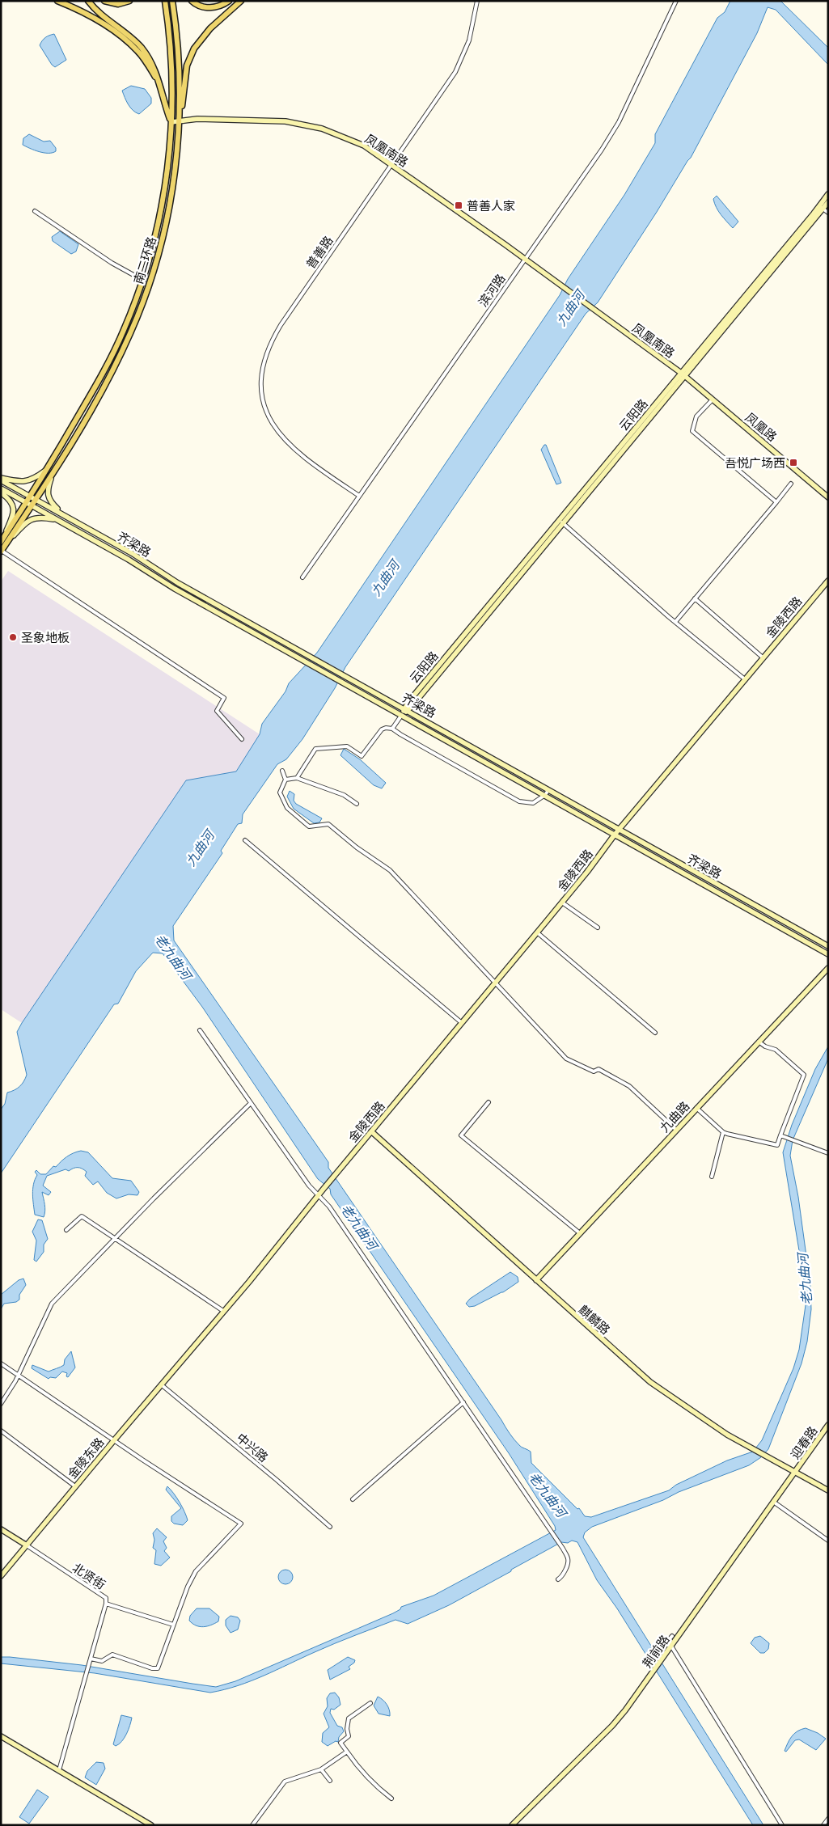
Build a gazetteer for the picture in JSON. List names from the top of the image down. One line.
{"streets":{"main road":["凤凰南路","南二环路","云阳路","凤凰路","齐梁路","金陵西路","九曲路","麒麟路","迎春路","金陵东路","荆前路"],"street":["普善路","滨河路","中兴路","北贤街"]},"crossings":[["凤凰南路","普善路"],["凤凰南路","南二环路"],["凤凰南路","滨河路"],["凤凰南路","云阳路"],["凤凰南路","凤凰路"],["普善路","滨河路"],["南二环路","齐梁路"],["云阳路","凤凰路"],["云阳路","齐梁路"],["齐梁路","金陵西路"],["金陵西路","麒麟路"],["九曲路","麒麟路"],["麒麟路","迎春路"],["麒麟路","荆前路"],["迎春路","荆前路"],["中兴路","金陵东路"],["金陵东路","北贤街"]],"water":["九曲河","老九曲河"],"places":{"transit":["普善人家","吾悦广场西"],"other":["圣象地板"]}}
